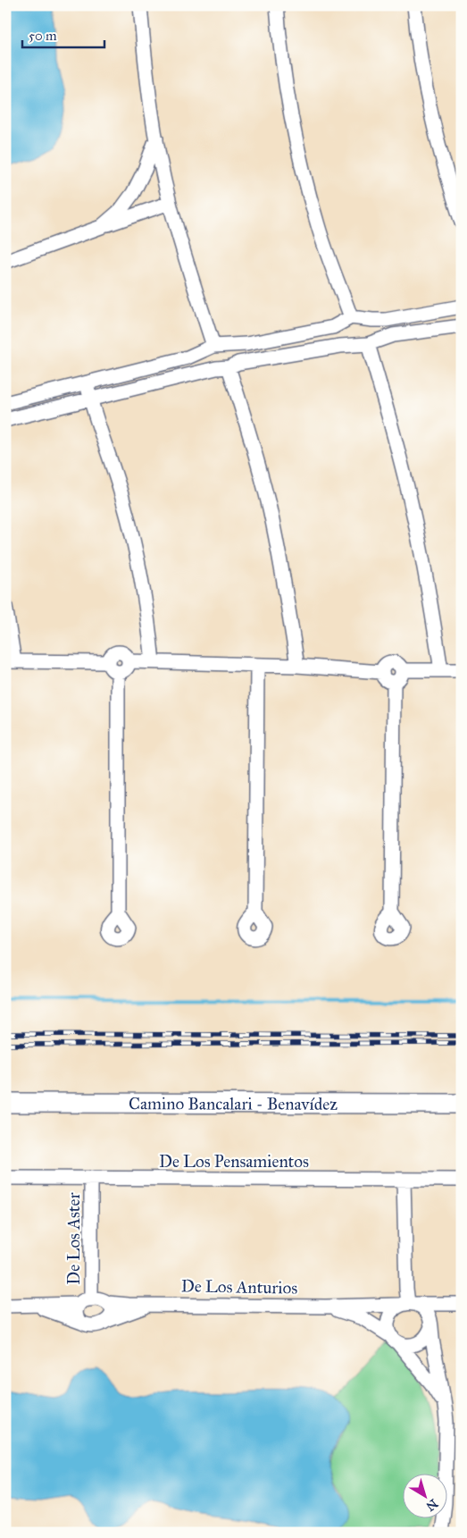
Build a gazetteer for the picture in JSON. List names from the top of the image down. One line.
{"streets":{"main road":["Camino Bancalari - Benavídez"],"street":["De Los Pensamientos","De Los Aster","De Los Anturios"]},"crossings":[["De Los Pensamientos","De Los Aster"],["De Los Aster","De Los Anturios"]],"scale_bar":"50 m","north":"bottom right"}
